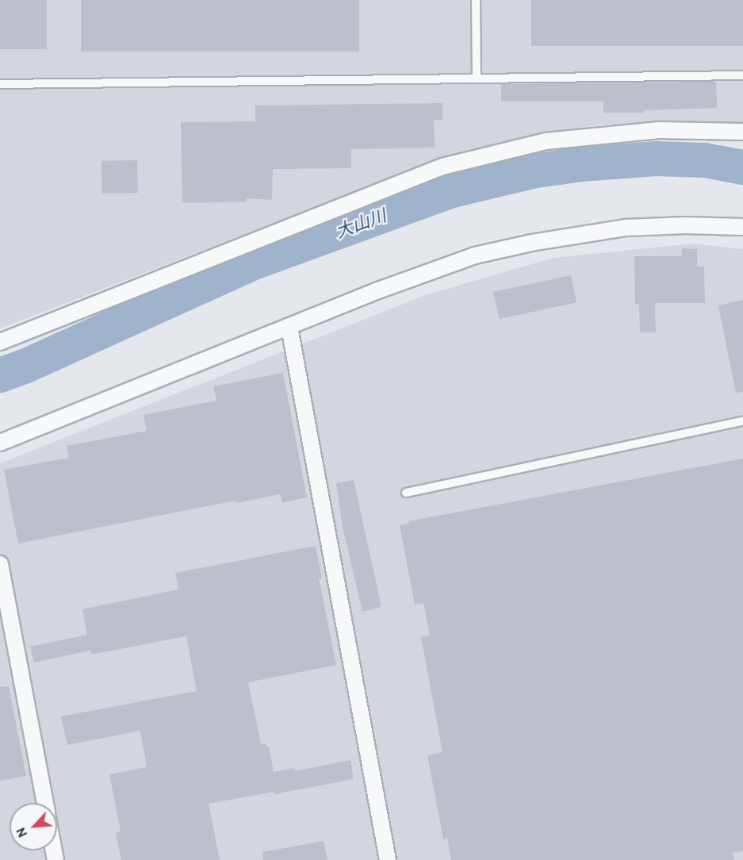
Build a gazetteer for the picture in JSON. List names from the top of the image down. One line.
{"water":["大山川"],"north":"bottom left"}
